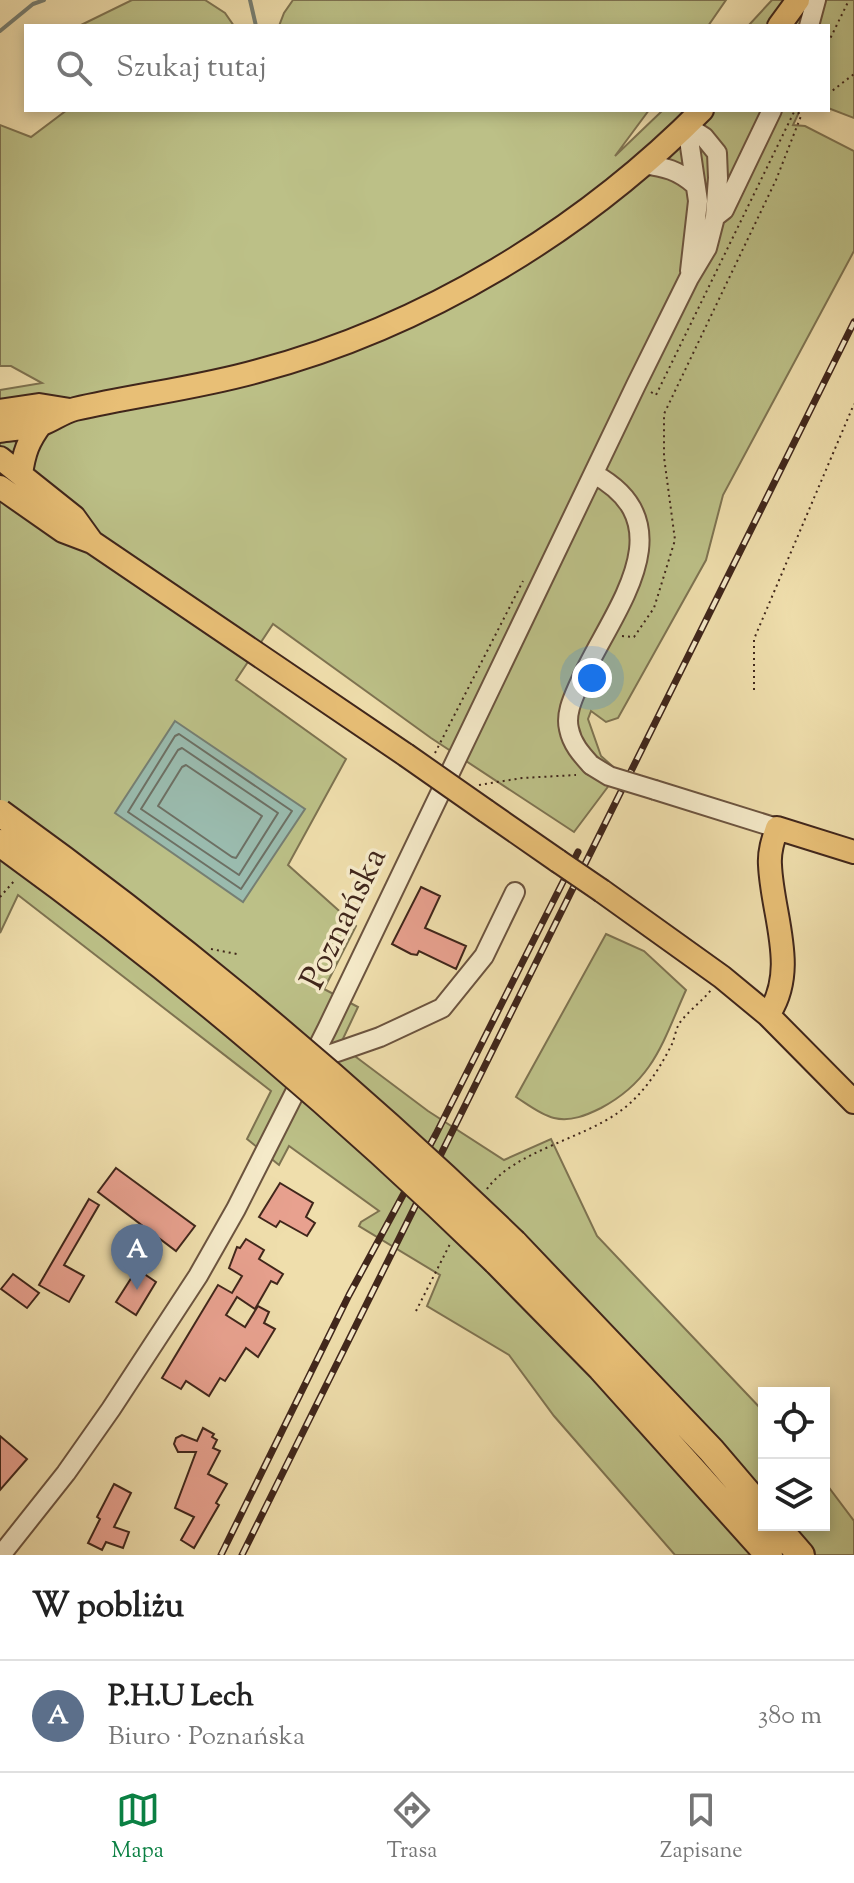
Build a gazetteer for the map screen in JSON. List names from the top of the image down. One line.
{"streets":{"street":["Poznańska"]},"page":{"search":"Szukaj tutaj","pins":"A","heading":"W pobliżu","list":[{"mark":"A","name":"P.H.U Lech","note":"Biuro · Poznańska","value":"380 m"}],"nav":["Mapa","Trasa","Zapisane"]}}
